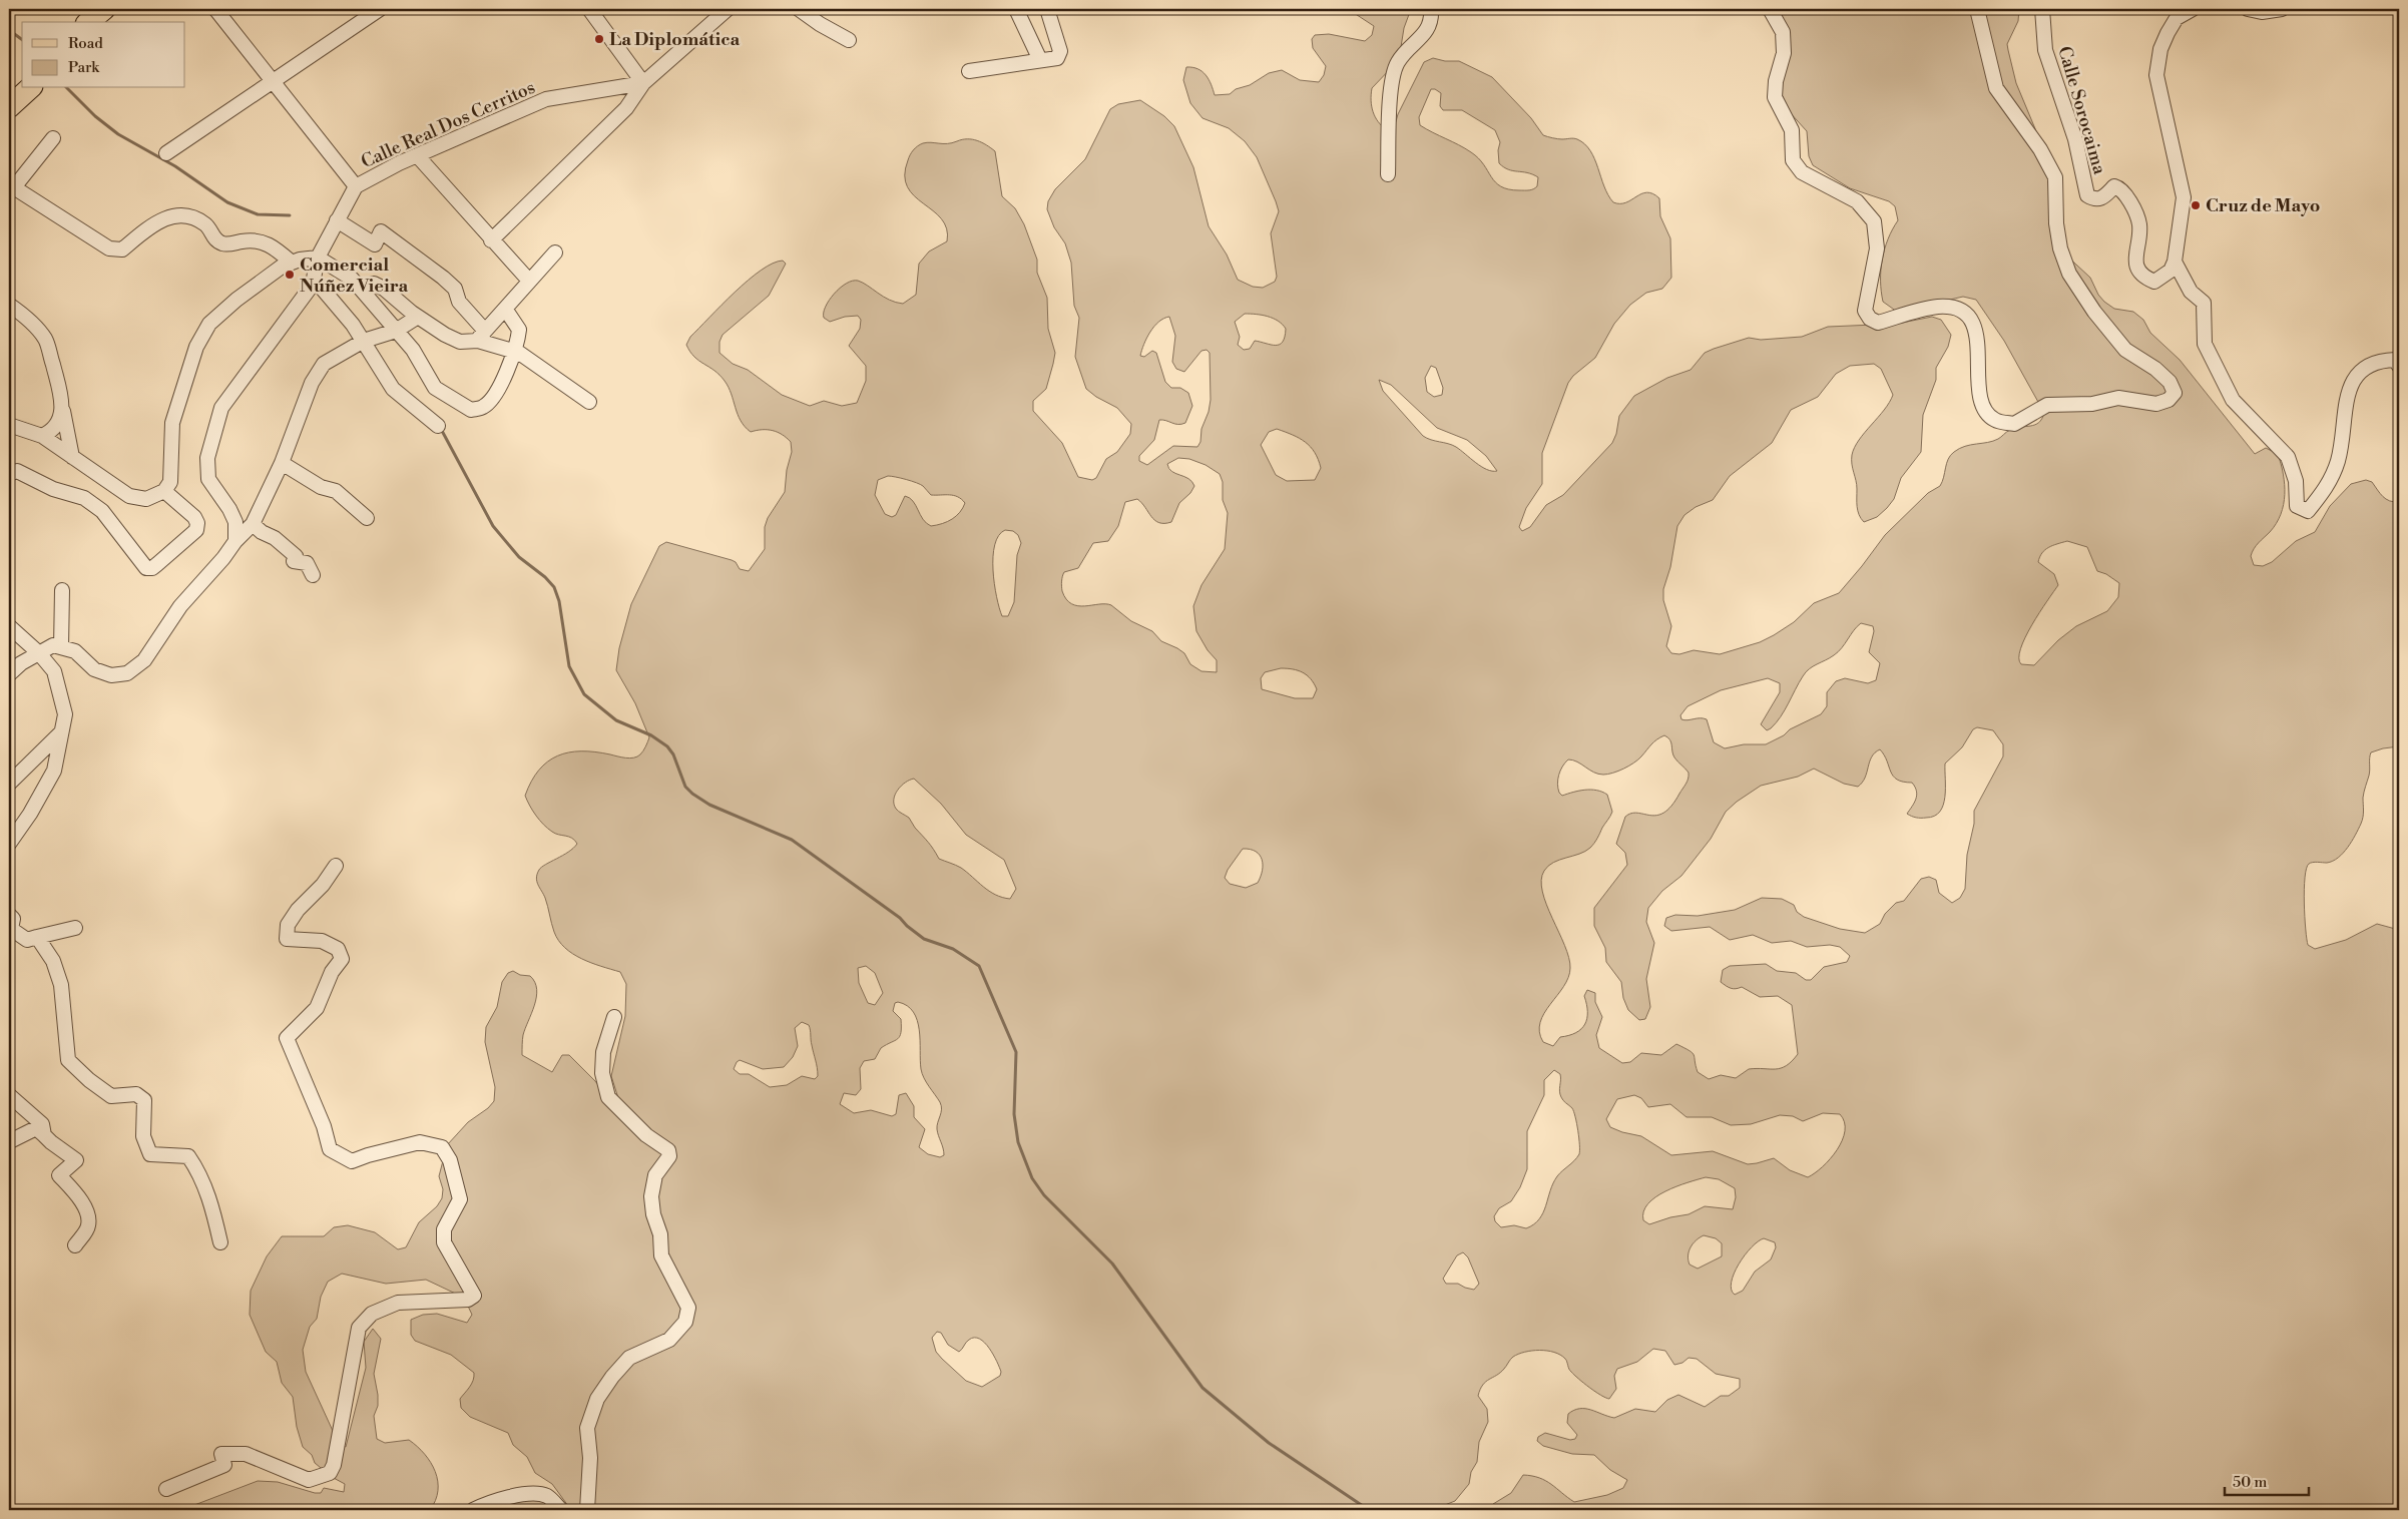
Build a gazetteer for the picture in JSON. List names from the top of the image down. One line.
{"streets":{"street":["Calle Sorocaima","Calle Real Dos Cerritos"]},"places":["La Diplomática","Cruz de Mayo","Comercial Núñez Vieira"],"legend":["Road","Park"],"scale_bar":"50 m"}
